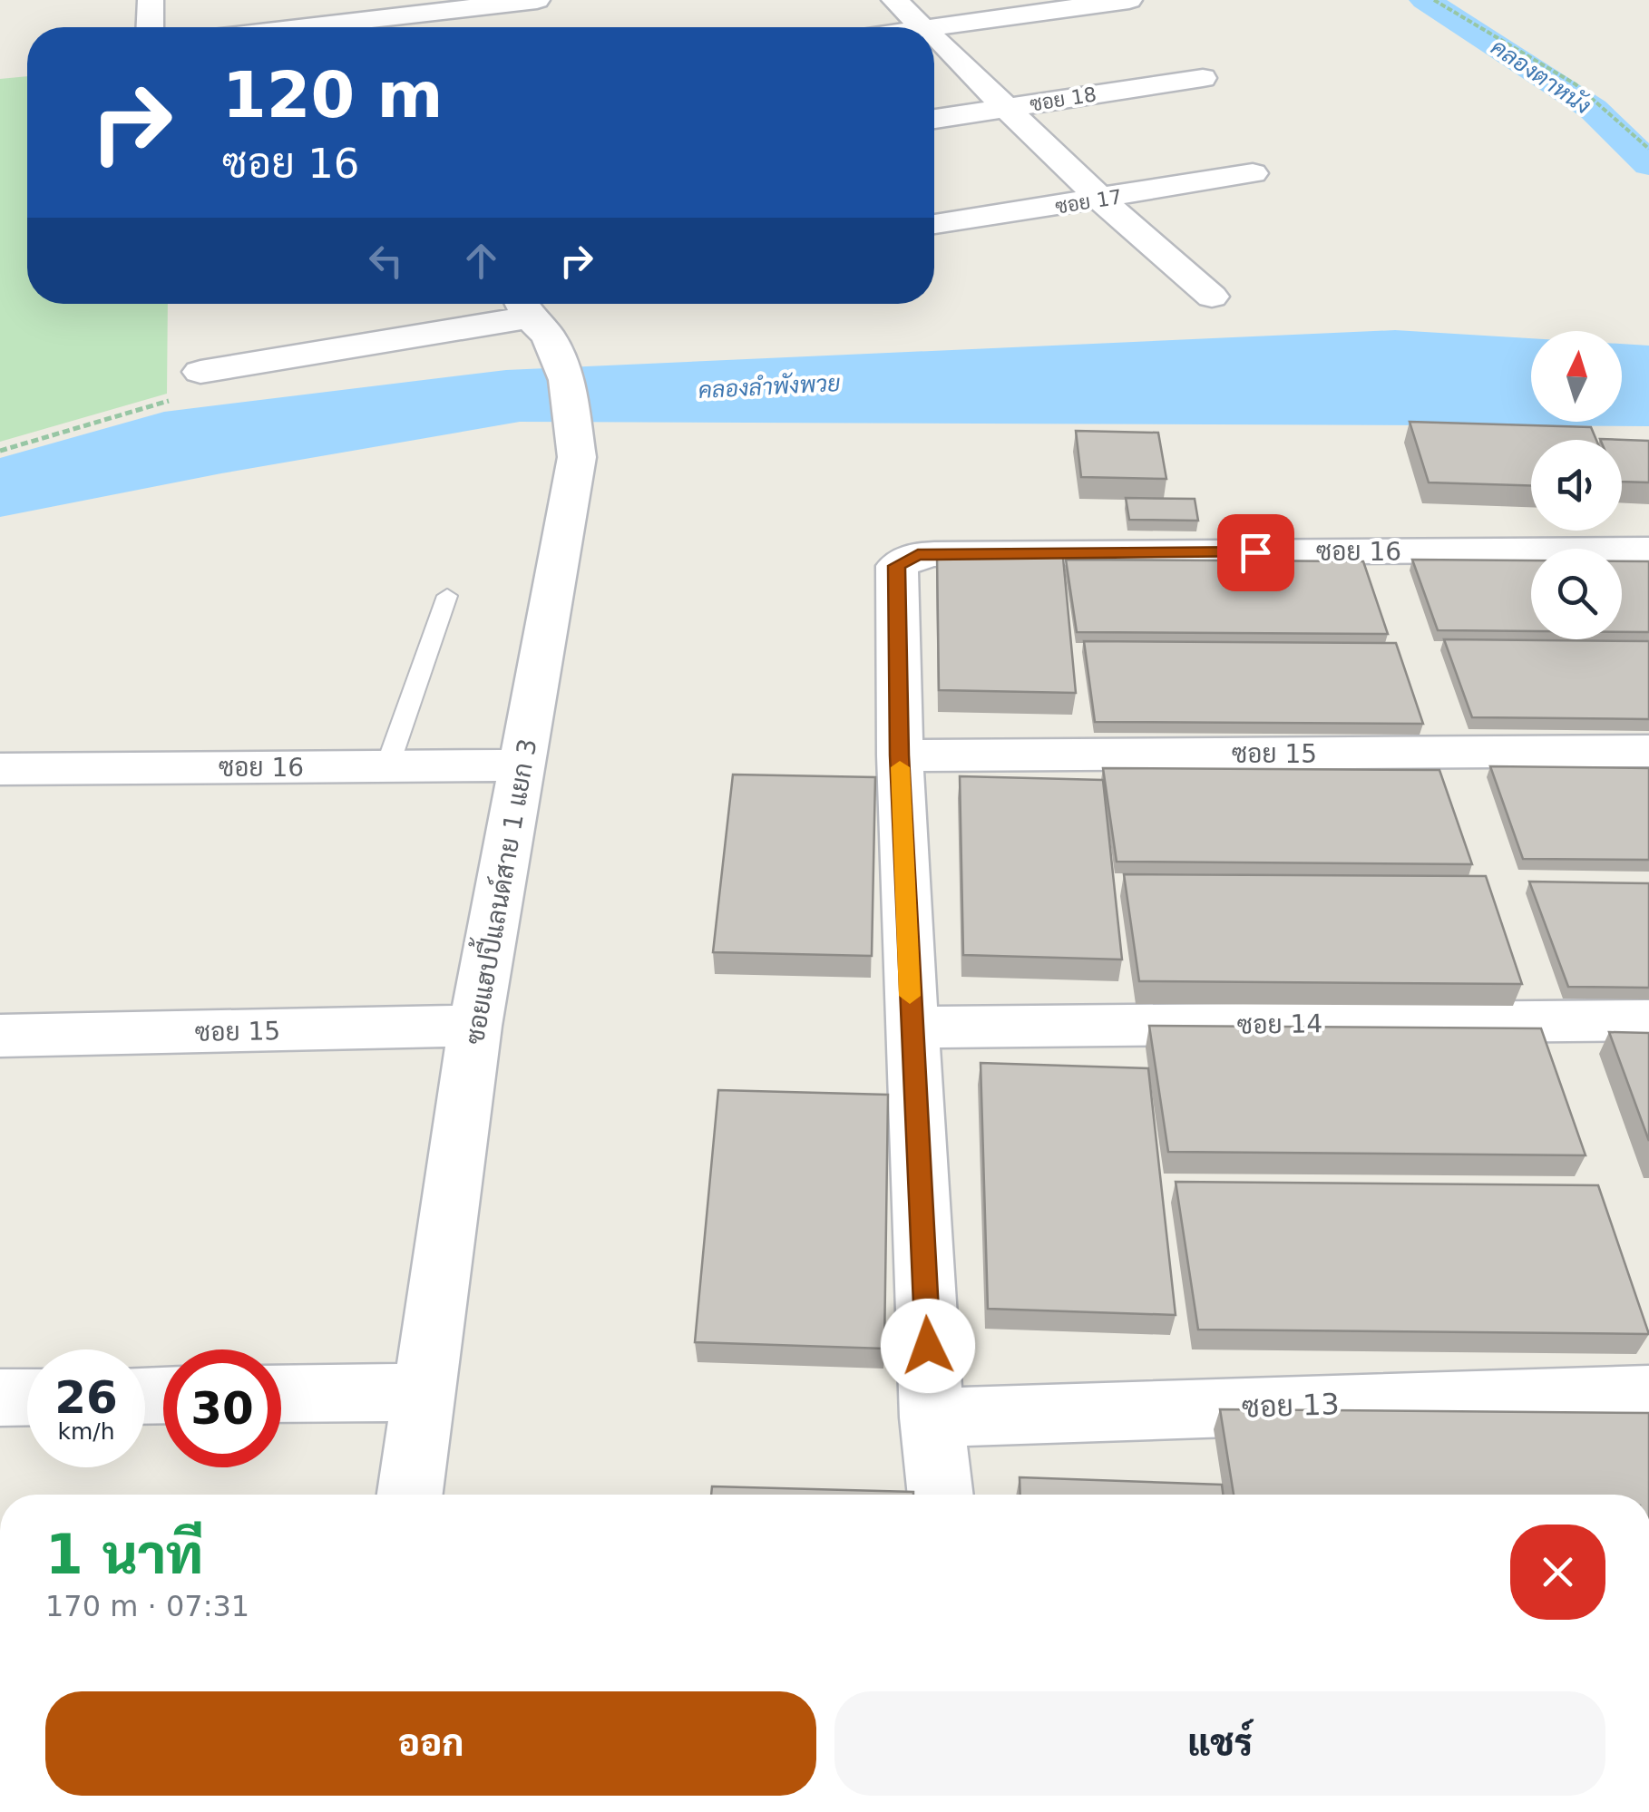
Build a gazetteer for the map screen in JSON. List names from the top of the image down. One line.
{"streets":{"street":["ซอย 18","ซอย 17","ซอย 16","ซอย 15","ซอยแฮปปี้แลนด์สาย 1 แยก 3","ซอย 14","ซอย 13"]},"crossings":[["ซอย 16","ซอย 15"],["ซอย 16","ซอยแฮปปี้แลนด์สาย 1 แยก 3"],["ซอย 15","ซอยแฮปปี้แลนด์สาย 1 แยก 3"]],"water":["คลองตาหนัง","คลองลำพังพวย"],"north":"top","page":{"turn":["120 m","ซอย 16"],"speed":"26 km/h","limit":"30","heading":["1 นาที","170 m · 07:31"],"buttons":["ออก","แชร์"]}}
